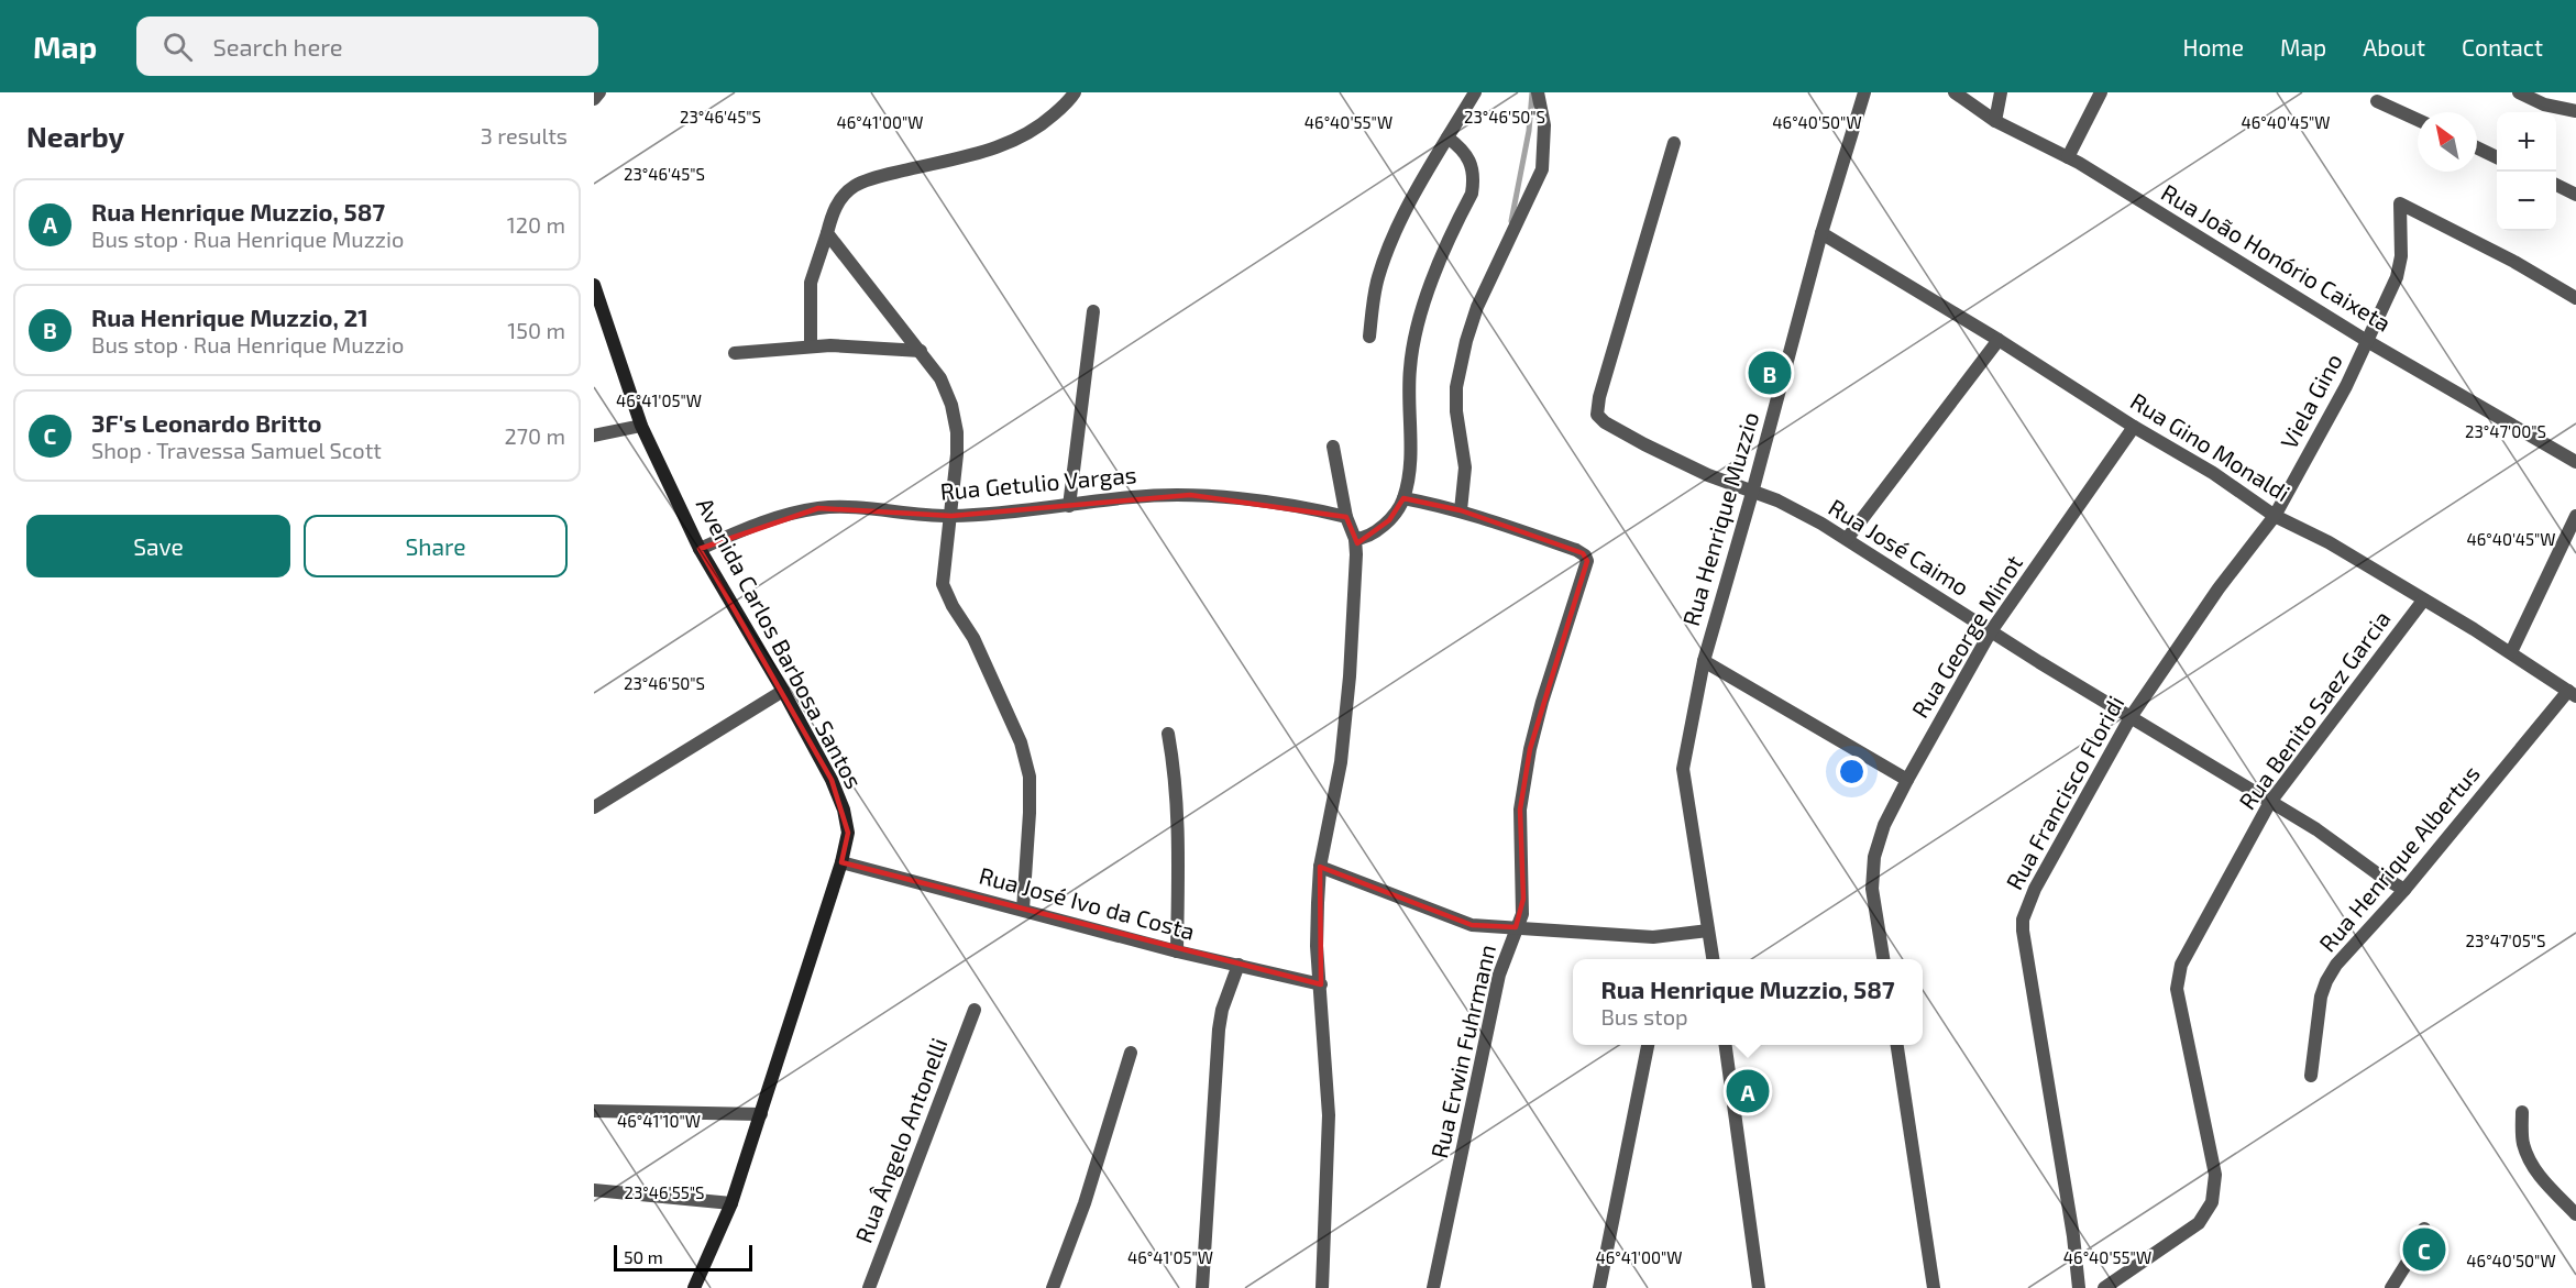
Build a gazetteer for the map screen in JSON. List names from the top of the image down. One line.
{"streets":{"main road":["Avenida Carlos Barbosa Santos"],"street":["Rua João Honório Caixeta","Viela Gino","Rua Gino Monaldi","Rua Getulio Vargas","Rua Henrique Muzzio","Rua José Caimo","Rua George Minot","Rua Benito Saez Garcia","Rua Francisco Floridi","Rua Henrique Albertus","Rua José Ivo da Costa","Rua Erwin Fuhrmann","Rua Ângelo Antonelli"]},"crossings":[["Rua João Honório Caixeta","Viela Gino"],["Viela Gino","Rua Gino Monaldi"],["Viela Gino","Rua Francisco Floridi"],["Rua Gino Monaldi","Rua Henrique Muzzio"],["Rua Gino Monaldi","Rua George Minot"],["Rua Gino Monaldi","Rua Benito Saez Garcia"],["Rua Gino Monaldi","Rua Francisco Floridi"],["Rua Gino Monaldi","Rua Henrique Albertus"],["Rua Getulio Vargas","Avenida Carlos Barbosa Santos"],["Rua Henrique Muzzio","Rua José Caimo"],["Rua José Caimo","Rua George Minot"],["Rua José Caimo","Rua Benito Saez Garcia"],["Rua José Caimo","Rua Francisco Floridi"],["Rua José Caimo","Rua Henrique Albertus"],["Avenida Carlos Barbosa Santos","Rua José Ivo da Costa"]],"scale_bar":"50 m","north":"top left","page":{"header":"Map","search":"Search here","nav":["Home","Map","About","Contact"],"heading":["Nearby","3 results"],"map_buttons":["+","−"],"list":[{"mark":"A","name":"Rua Henrique Muzzio, 587","note":"Bus stop · Rua Henrique Muzzio","value":"120 m"},{"mark":"B","name":"Rua Henrique Muzzio, 21","note":"Bus stop · Rua Henrique Muzzio","value":"150 m"},{"mark":"C","name":"3F's Leonardo Britto","note":"Shop · Travessa Samuel Scott","value":"270 m"}],"pins":["B","A","C"],"buttons":["Save","Share"],"popup":["Rua Henrique Muzzio, 587","Bus stop"],"scale":"50 m"},"coordinates":["23°46'45\"S","23°46'50\"S","46°41'00\"W","46°40'55\"W","46°40'50\"W","46°40'45\"W","46°41'05\"W","23°47'00\"S","23°47'05\"S","46°41'10\"W","23°46'55\"S"]}
